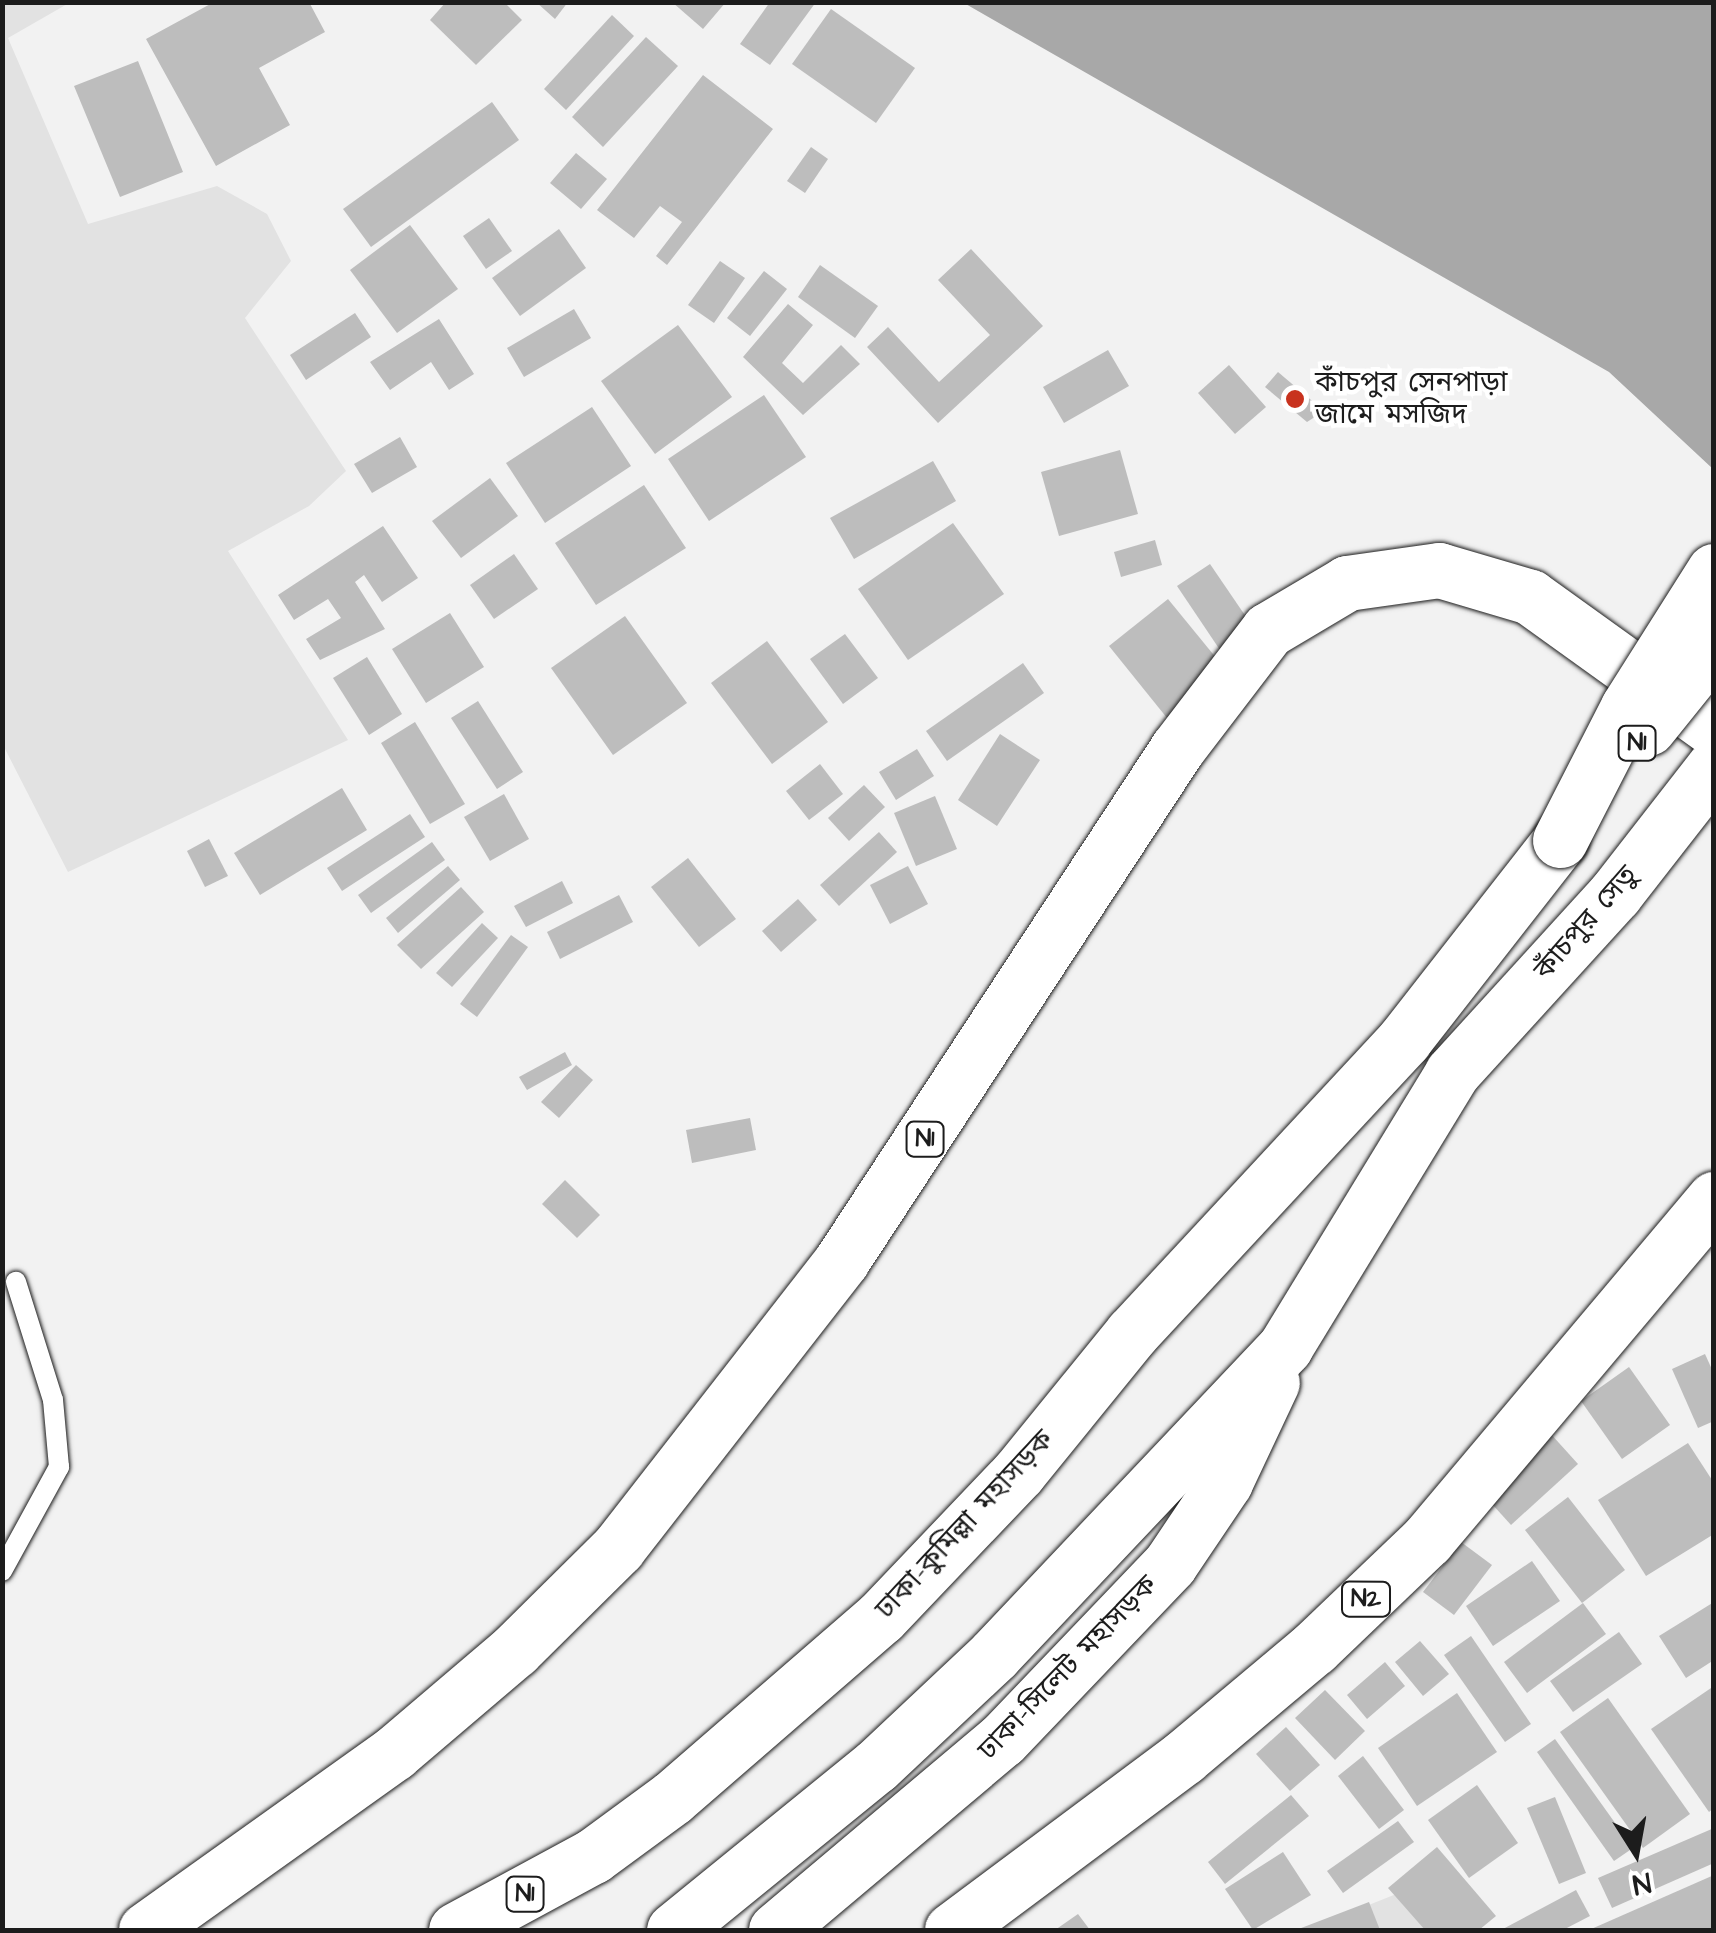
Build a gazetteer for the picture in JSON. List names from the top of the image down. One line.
{"streets":{"highway":["N1","কাঁচপুর সেতু","ঢাকা–কুমিল্লা মহাসড়ক","N2","ঢাকা-সিলেট মহাসড়ক"]},"crossings":[["N1","ঢাকা–কুমিল্লা মহাসড়ক"],["কাঁচপুর সেতু","ঢাকা-সিলেট মহাসড়ক"]],"places":["কাঁচপুর সেনপাড়া জামে মসজিদ"],"north":"bottom"}
